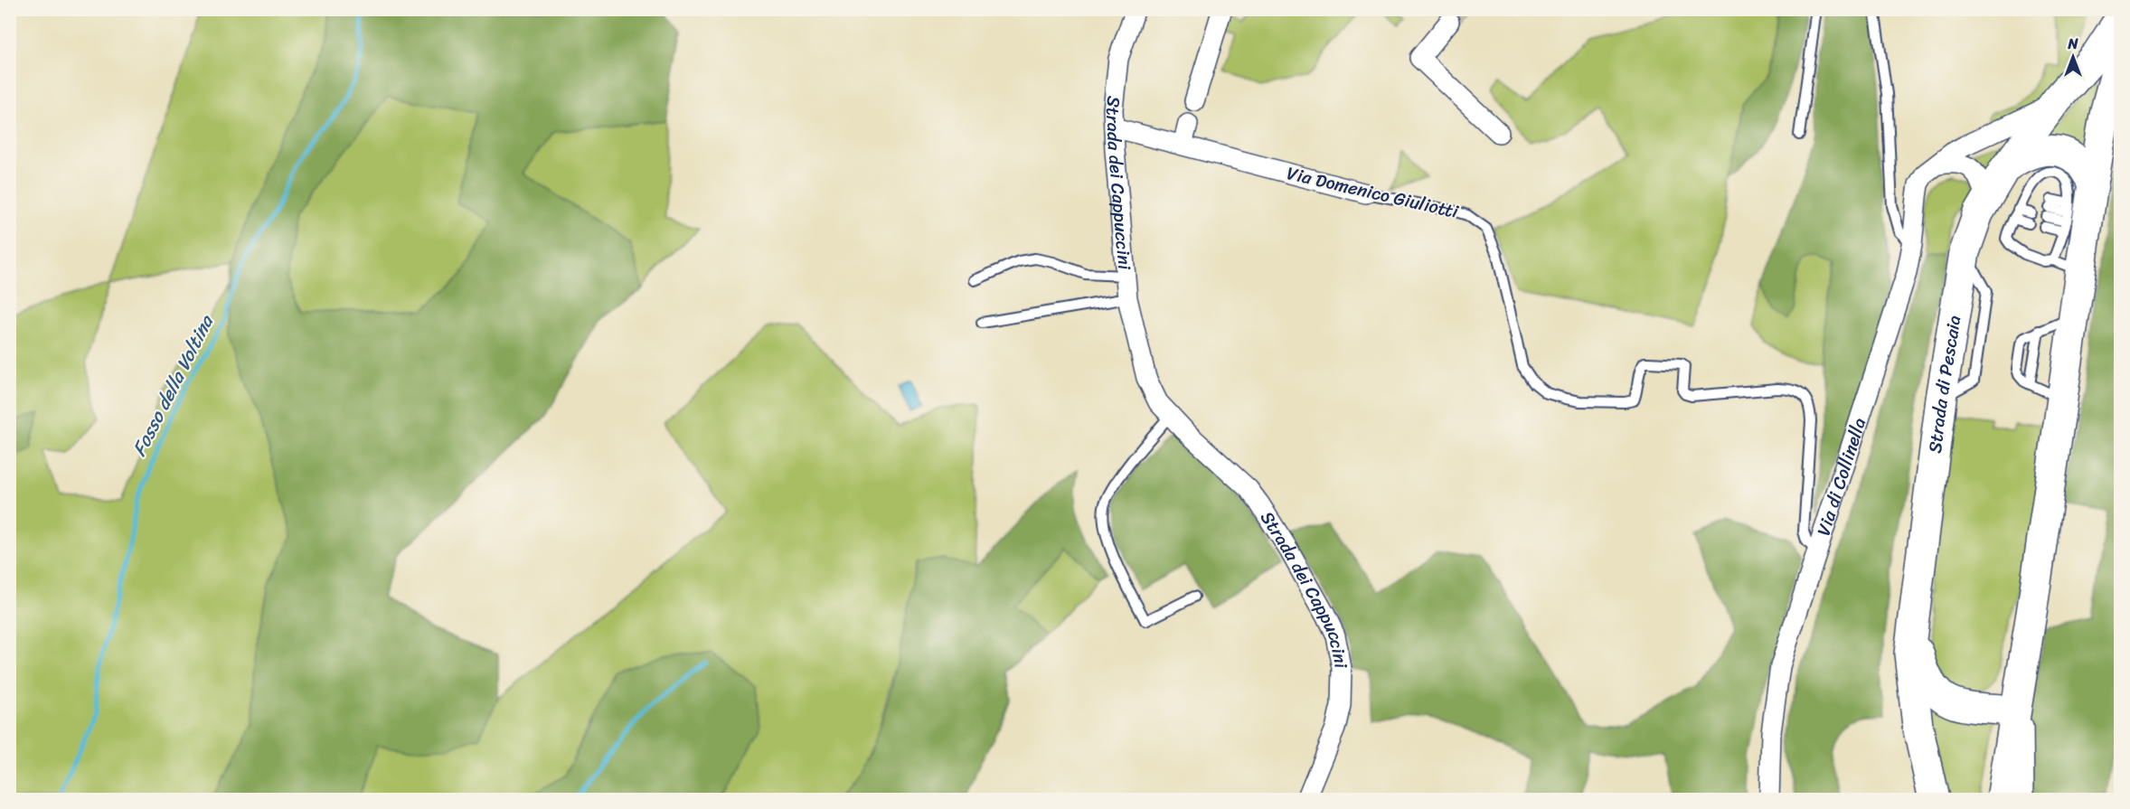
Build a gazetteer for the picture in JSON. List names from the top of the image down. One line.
{"streets":{"main road":["Strada di Pescaia"],"street":["Strada dei Cappuccini","Via Domenico Giuliotti","Via di Collinella"]},"crossings":[["Strada dei Cappuccini","Via Domenico Giuliotti"],["Via Domenico Giuliotti","Via di Collinella"],["Strada di Pescaia","Via di Collinella"]],"water":["Fosso della Voltina"],"north":"top"}
